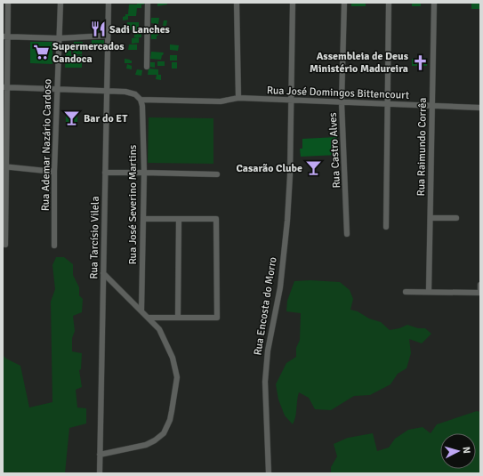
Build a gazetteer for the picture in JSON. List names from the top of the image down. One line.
{"streets":{"street":["Rua José Domingos Bittencourt","Rua Ademar Nazário Cardoso","Rua Raimundo Corrêa","Rua Castro Alves","Rua José Severino Martins","Rua Tarcísio Vilela","Rua Encosta do Morro"]},"crossings":[["Rua José Domingos Bittencourt","Rua Raimundo Corrêa"],["Rua José Domingos Bittencourt","Rua Castro Alves"],["Rua José Domingos Bittencourt","Rua José Severino Martins"],["Rua José Domingos Bittencourt","Rua Encosta do Morro"]],"places":{"restaurant":["Sadi Lanches"],"supermarket":["Supermercados Candoca"],"church":["Assembleia de Deus Ministério Madureira"],"bar":["Bar do ET","Casarão Clube"]},"north":"right"}
